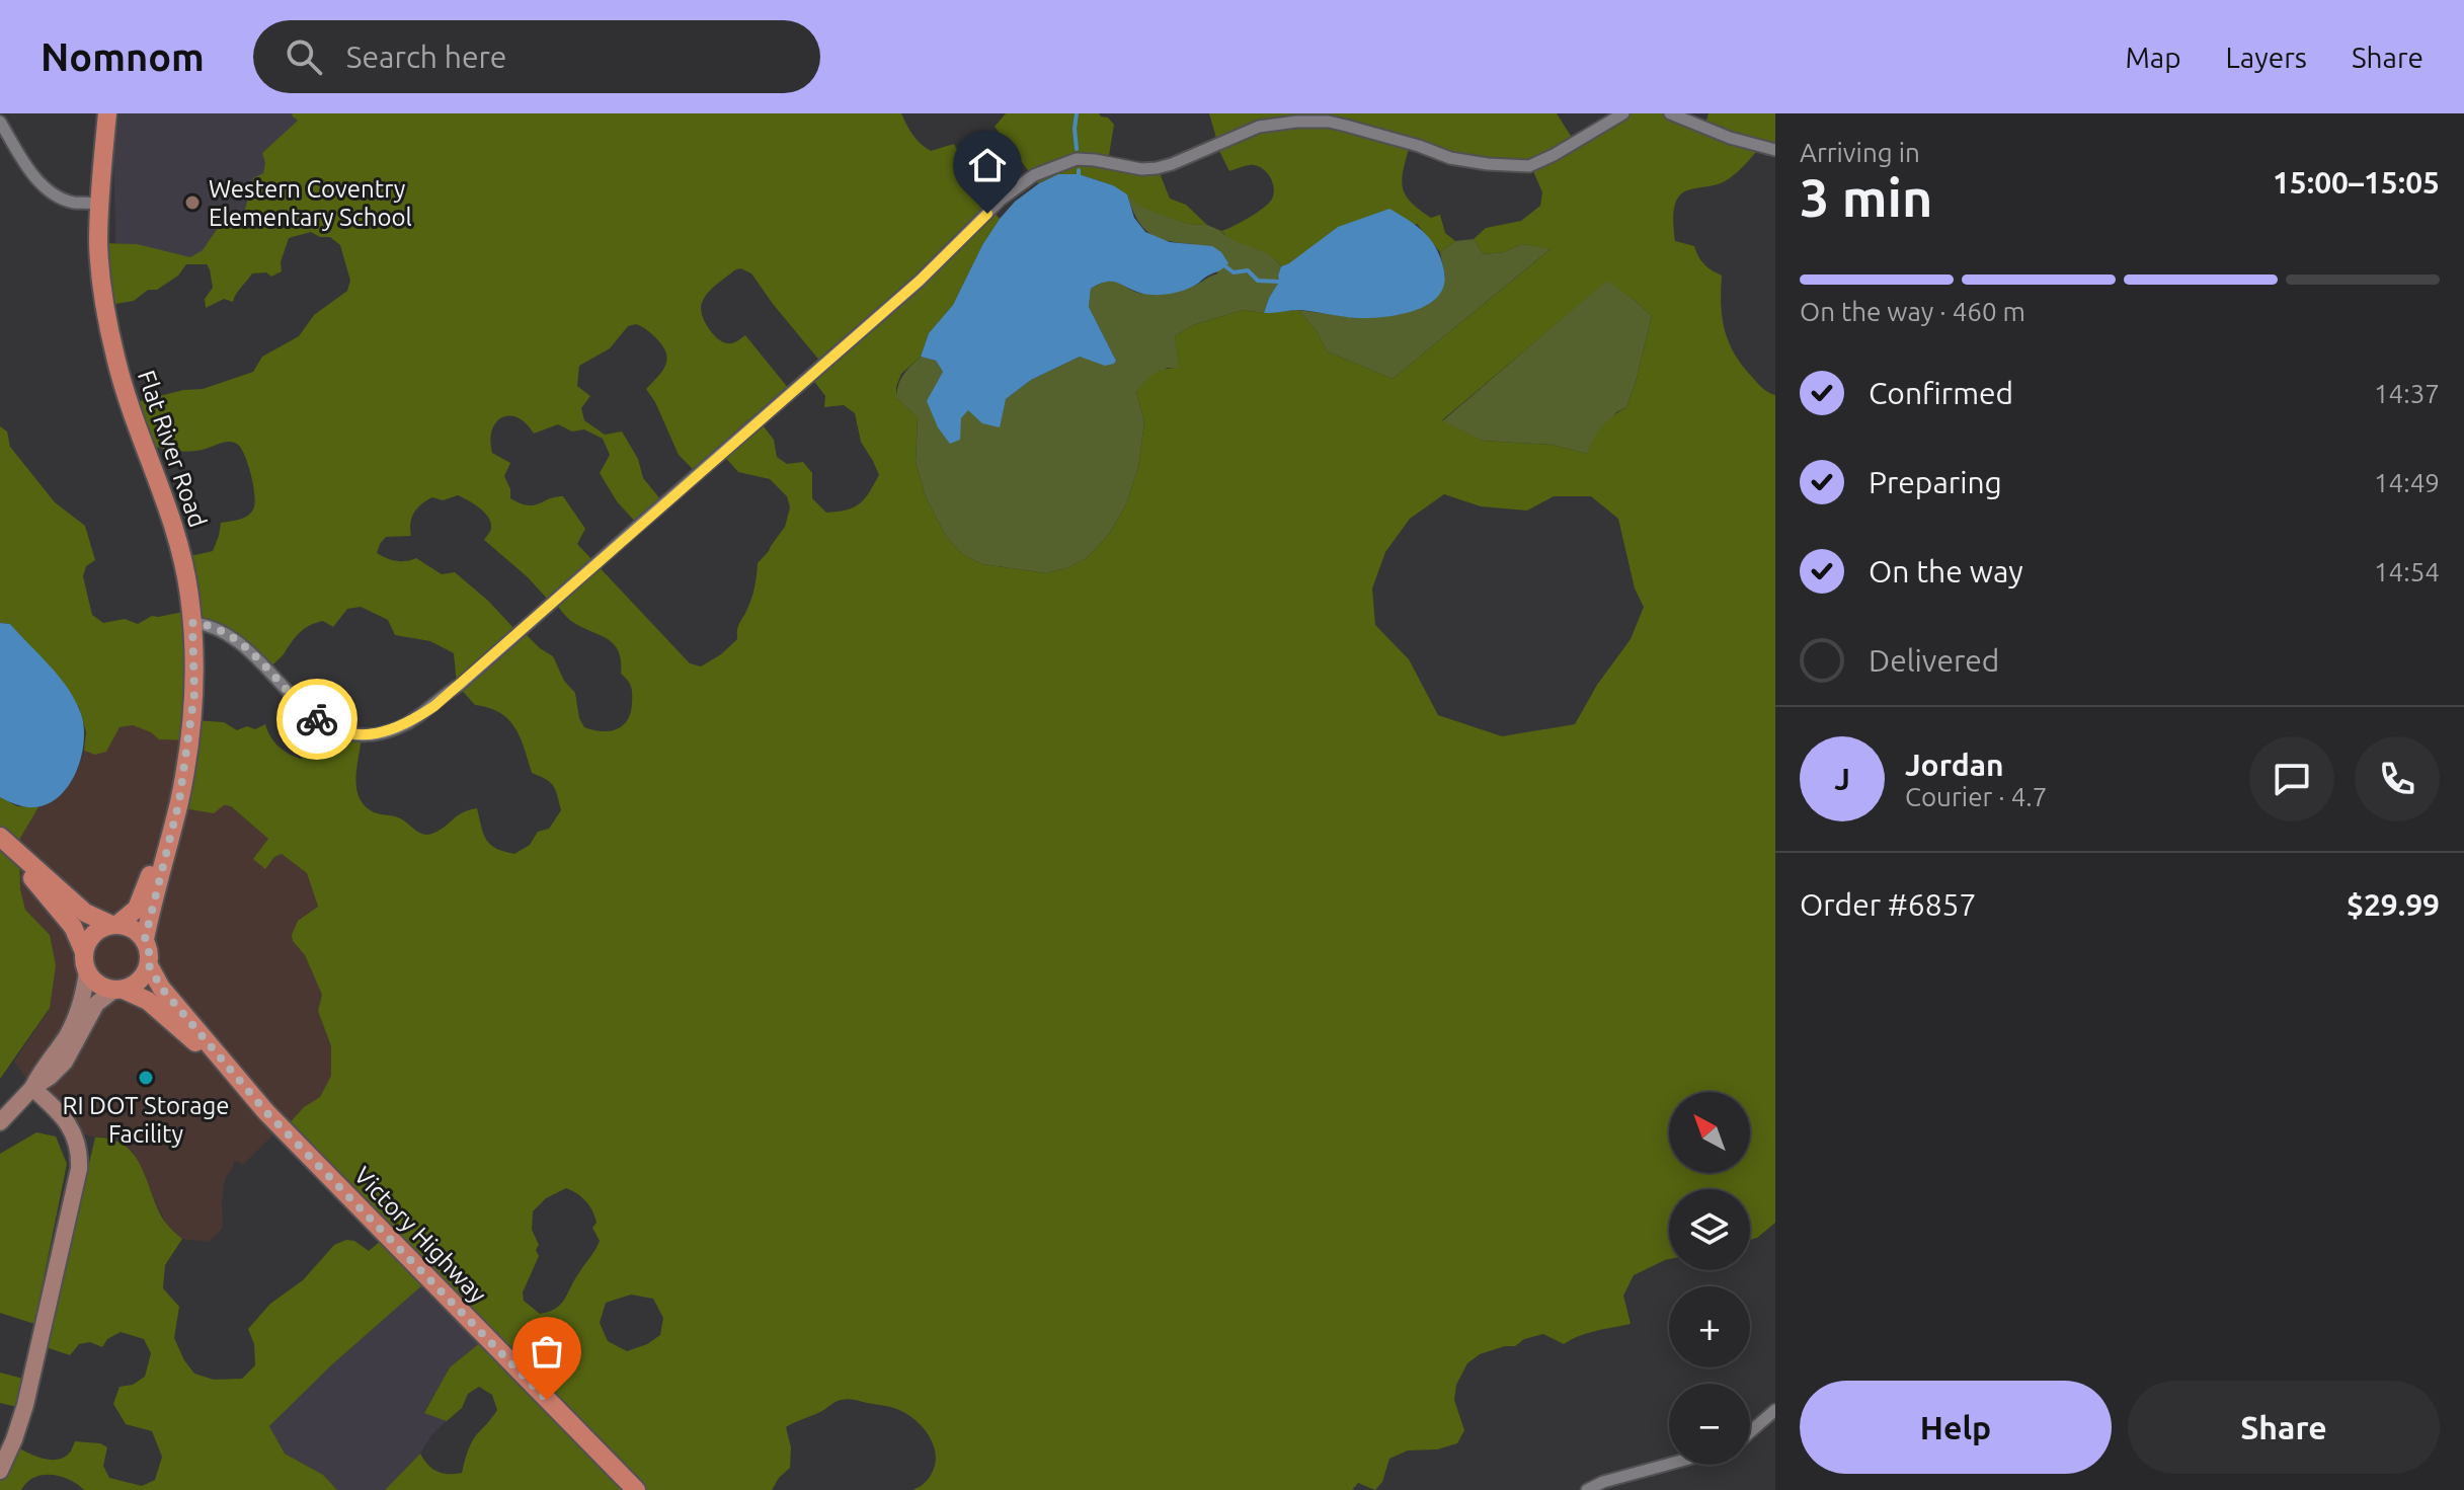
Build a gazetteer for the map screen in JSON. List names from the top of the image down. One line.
{"streets":{"main road":["Flat River Road","Victory Highway"]},"crossings":[["Flat River Road","Victory Highway"]],"places":["Western Coventry Elementary School","RI DOT Storage Facility"],"north":"top left","page":{"header":"Nomnom","search":"Search here","nav":["Map","Layers","Share"],"heading":["3 min","Arriving in","15:00–15:05"],"panel":["Jordan","Courier · 4.7","Order #6857","$29.99"],"bar":"On the way · 460 m","list":[["Confirmed","14:37"],["Preparing","14:49"],["On the way","14:54"],"Delivered"],"round":"J","map_buttons":["+","−"],"buttons":["Help","Share"]}}
